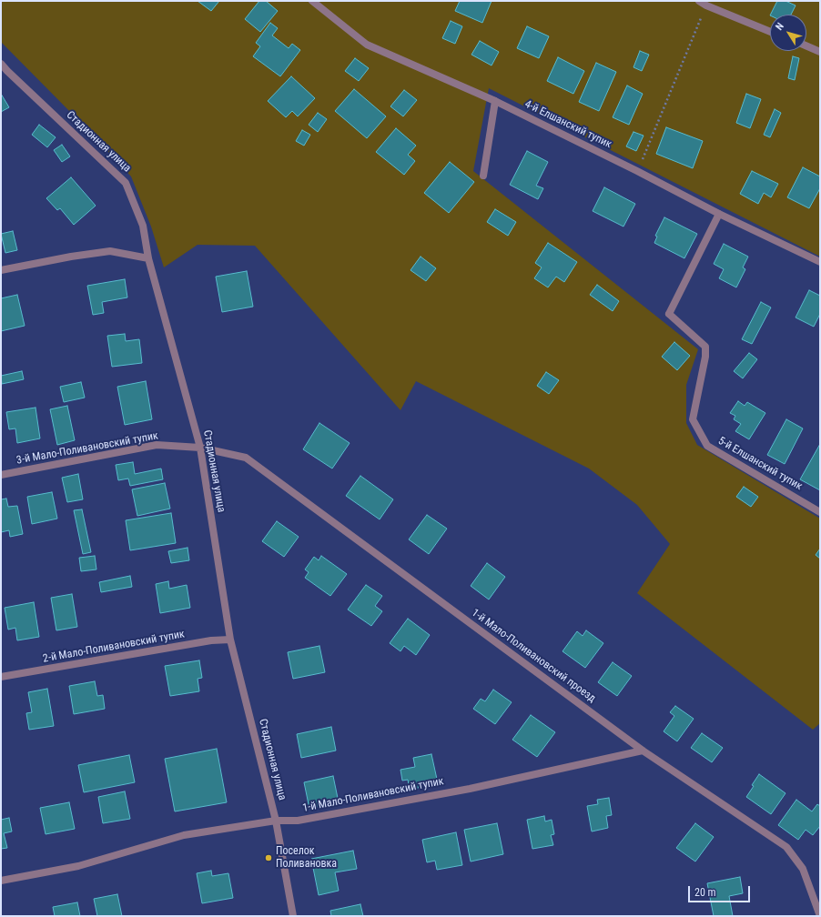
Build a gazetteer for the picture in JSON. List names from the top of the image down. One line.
{"streets":{"street":["4-й Елшанский тупик","Стадионная улица","3-й Мало-Поливановский тупик","5-й Елшанский тупик","2-й Мало-Поливановский тупик","1-й Мало-Поливановский проезд","1-й Мало-Поливановский тупик"]},"crossings":[["4-й Елшанский тупик","5-й Елшанский тупик"],["Стадионная улица","3-й Мало-Поливановский тупик"],["Стадионная улица","2-й Мало-Поливановский тупик"],["Стадионная улица","1-й Мало-Поливановский проезд"],["Стадионная улица","1-й Мало-Поливановский тупик"],["3-й Мало-Поливановский тупик","1-й Мало-Поливановский проезд"],["1-й Мало-Поливановский проезд","1-й Мало-Поливановский тупик"]],"places":["Поселок Поливановка"],"scale_bar":"20 m","north":"top left"}
